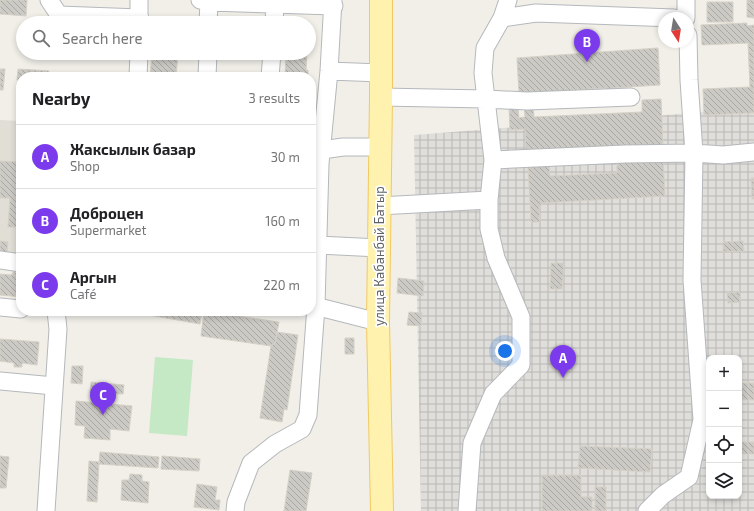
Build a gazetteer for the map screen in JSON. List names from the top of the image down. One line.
{"streets":{"main road":["улица Кабанбай Батыр"]},"north":"bottom","page":{"search":"Search here","pins":["B","A","C"],"heading":["Nearby","3 results"],"list":[{"mark":"A","name":"Жаксылык базар","note":"Shop","value":"30 m"},{"mark":"B","name":"Доброцен","note":"Supermarket","value":"160 m"},{"mark":"C","name":"Аргын","note":"Café","value":"220 m"}],"map_buttons":["+","−"]}}
